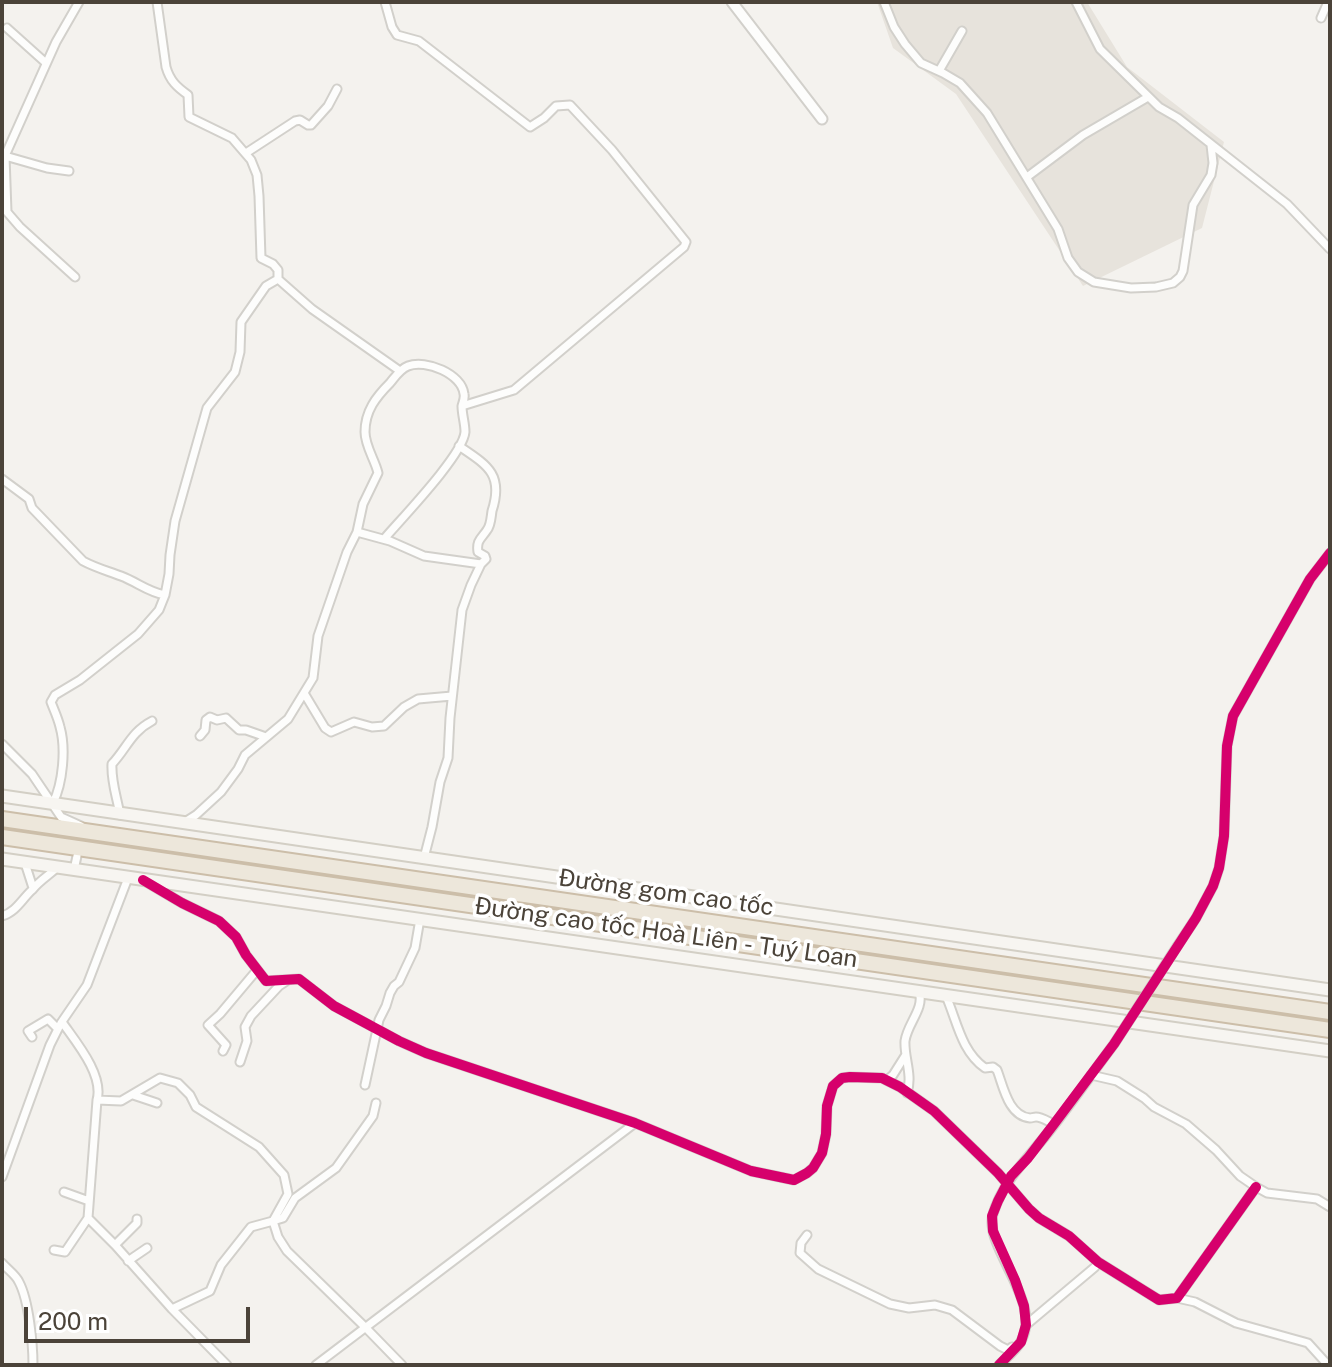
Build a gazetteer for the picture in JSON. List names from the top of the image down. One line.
{"streets":{"highway":["Đường cao tốc Hoà Liên - Tuý Loan"],"main road":["Đường gom cao tốc"]},"scale_bar":"200 m"}
